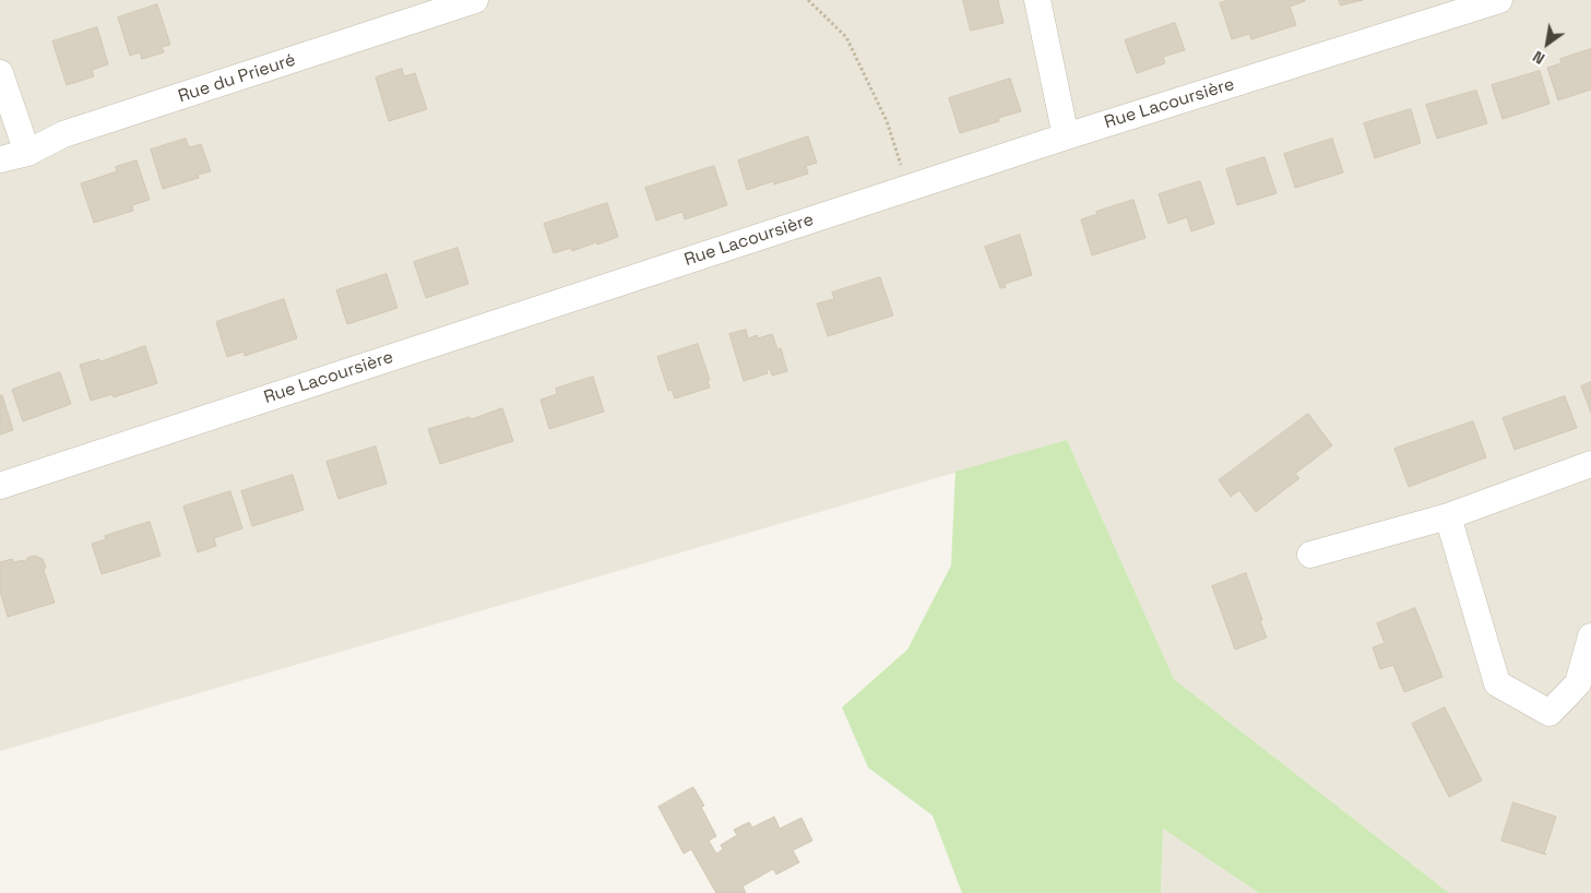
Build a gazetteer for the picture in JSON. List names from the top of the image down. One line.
{"streets":{"street":["Rue du Prieuré","Rue Lacoursière"]},"north":"bottom left"}
